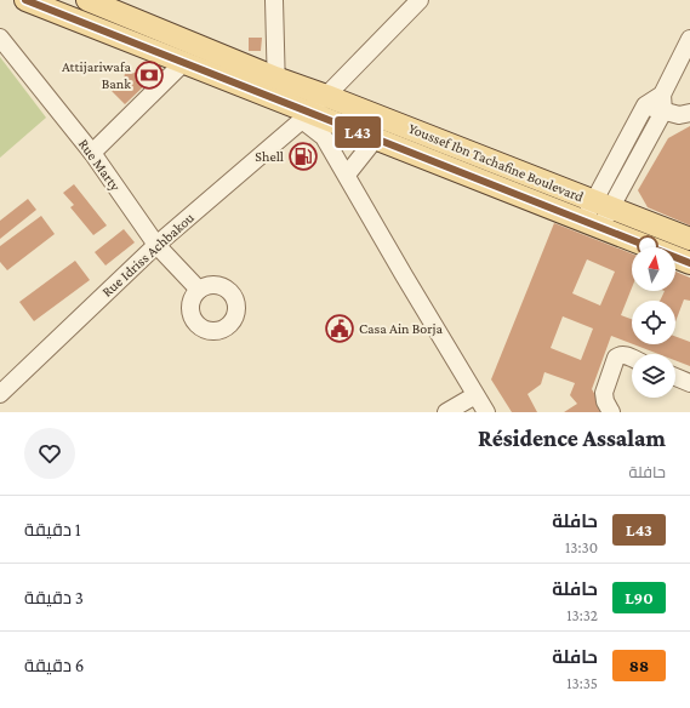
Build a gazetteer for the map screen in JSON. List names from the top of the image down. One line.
{"streets":{"main road":["Youssef Ibn Tachafine Boulevard"],"street":["Rue Marty","Rue Idriss Achbakou"]},"crossings":[["Youssef Ibn Tachafine Boulevard","Rue Idriss Achbakou"],["Rue Marty","Rue Idriss Achbakou"]],"places":{"bank":["Attijariwafa Bank"],"fuel station":["Shell"],"public building":["Casa Ain Borja"]},"lines":["bus line L43"],"north":"top","page":{"on_map":"L43","heading":["Résidence Assalam","حافلة"],"list":[{"mark":"L43","name":"حافلة","note":"13:30","value":"1 دقيقة"},{"mark":"L90","name":"حافلة","note":"13:32","value":"3 دقيقة"},{"mark":"88","name":"حافلة","note":"13:35","value":"6 دقيقة"}]}}
